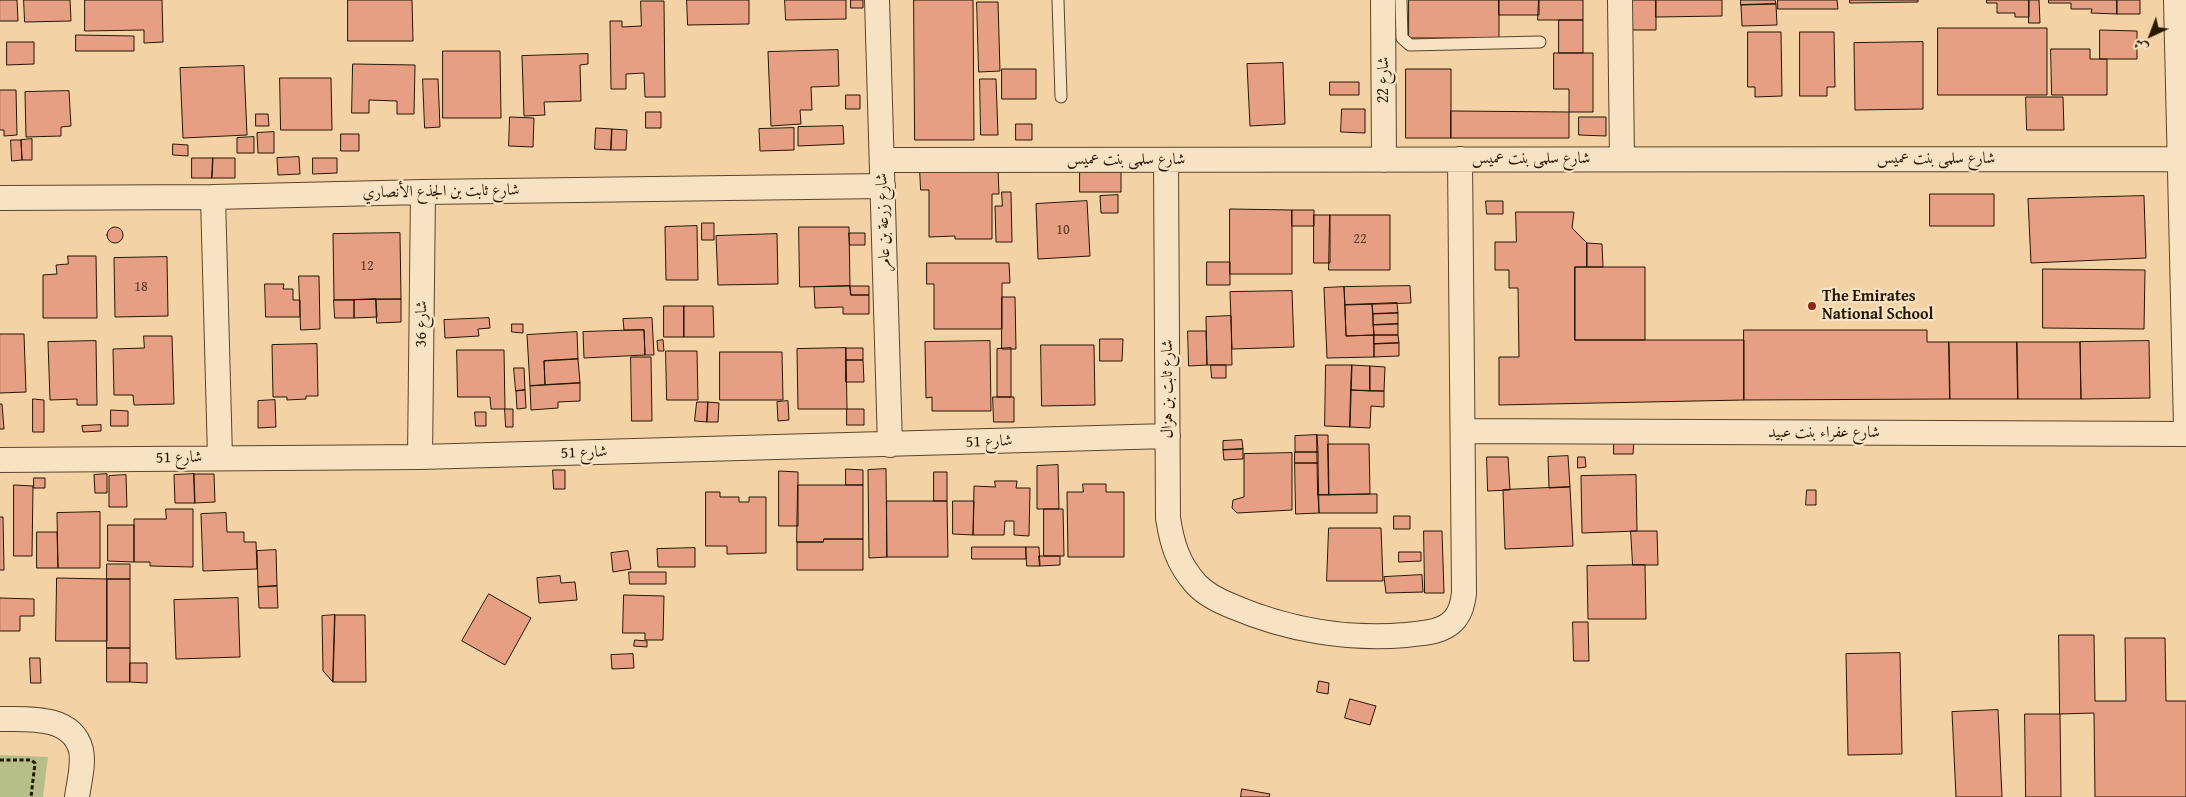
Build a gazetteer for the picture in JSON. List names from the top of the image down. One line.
{"streets":{"street":["شارع 22","شارع سلمى بنت عميس","شارع ثابت بن الجذع الأنصاري","شارع زرعة بن عامر","شارع 36","شارع ثابت بن هزال","شارع عفراء بنت عبيد","شارع 51"]},"crossings":[["شارع 22","شارع سلمى بنت عميس"],["شارع سلمى بنت عميس","شارع زرعة بن عامر"],["شارع سلمى بنت عميس","شارع ثابت بن هزال"],["شارع ثابت بن الجذع الأنصاري","شارع زرعة بن عامر"],["شارع ثابت بن الجذع الأنصاري","شارع 36"],["شارع زرعة بن عامر","شارع 51"],["شارع 36","شارع 51"],["شارع ثابت بن هزال","شارع عفراء بنت عبيد"],["شارع ثابت بن هزال","شارع 51"]],"places":["The Emirates National School"],"house_numbers":["10","22","12","18"],"north":"bottom left"}
